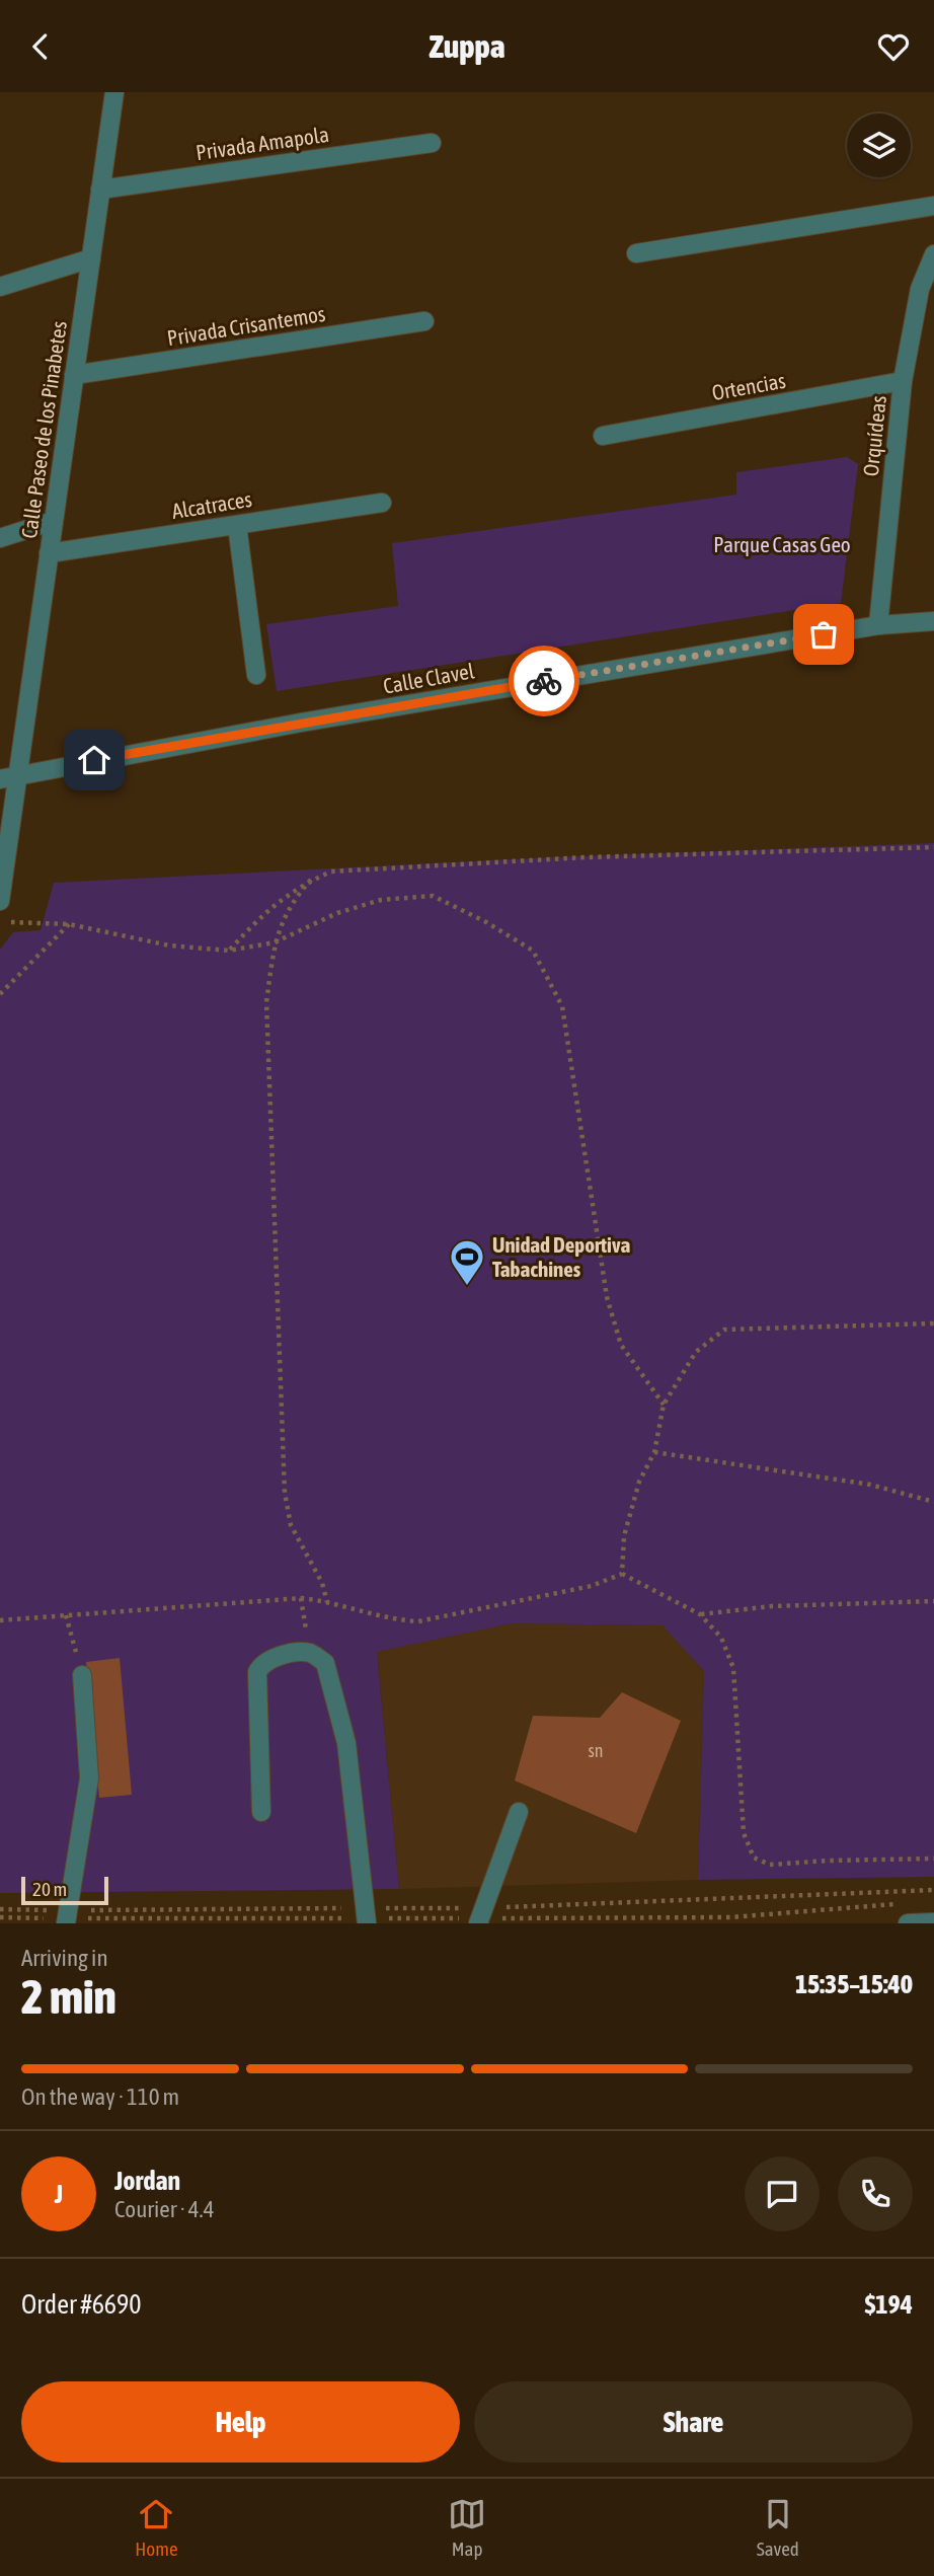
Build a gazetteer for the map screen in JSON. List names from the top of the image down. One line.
{"streets":{"street":["Privada Amapola","Privada Crisantemos","Ortencias","Calle Paseo de los Pinabetes","Orquídeas","Alcatraces","Calle Clavel"]},"crossings":[["Privada Amapola","Calle Paseo de los Pinabetes"],["Privada Crisantemos","Calle Paseo de los Pinabetes"],["Ortencias","Orquídeas"],["Calle Paseo de los Pinabetes","Alcatraces"],["Calle Paseo de los Pinabetes","Calle Clavel"],["Orquídeas","Calle Clavel"]],"parks":["Parque Casas Geo"],"places":{"sports":["Unidad Deportiva Tabachines"]},"house_numbers":["sn"],"scale_bar":"20 m","page":{"header":"Zuppa","scale":"20 m","heading":["2 min","Arriving in","15:35–15:40"],"panel":["Jordan","Courier · 4.4","Order #6690","$194"],"bar":"On the way · 110 m","round":"J","buttons":["Help","Share"],"tabs":["Home","Map","Saved"]}}
